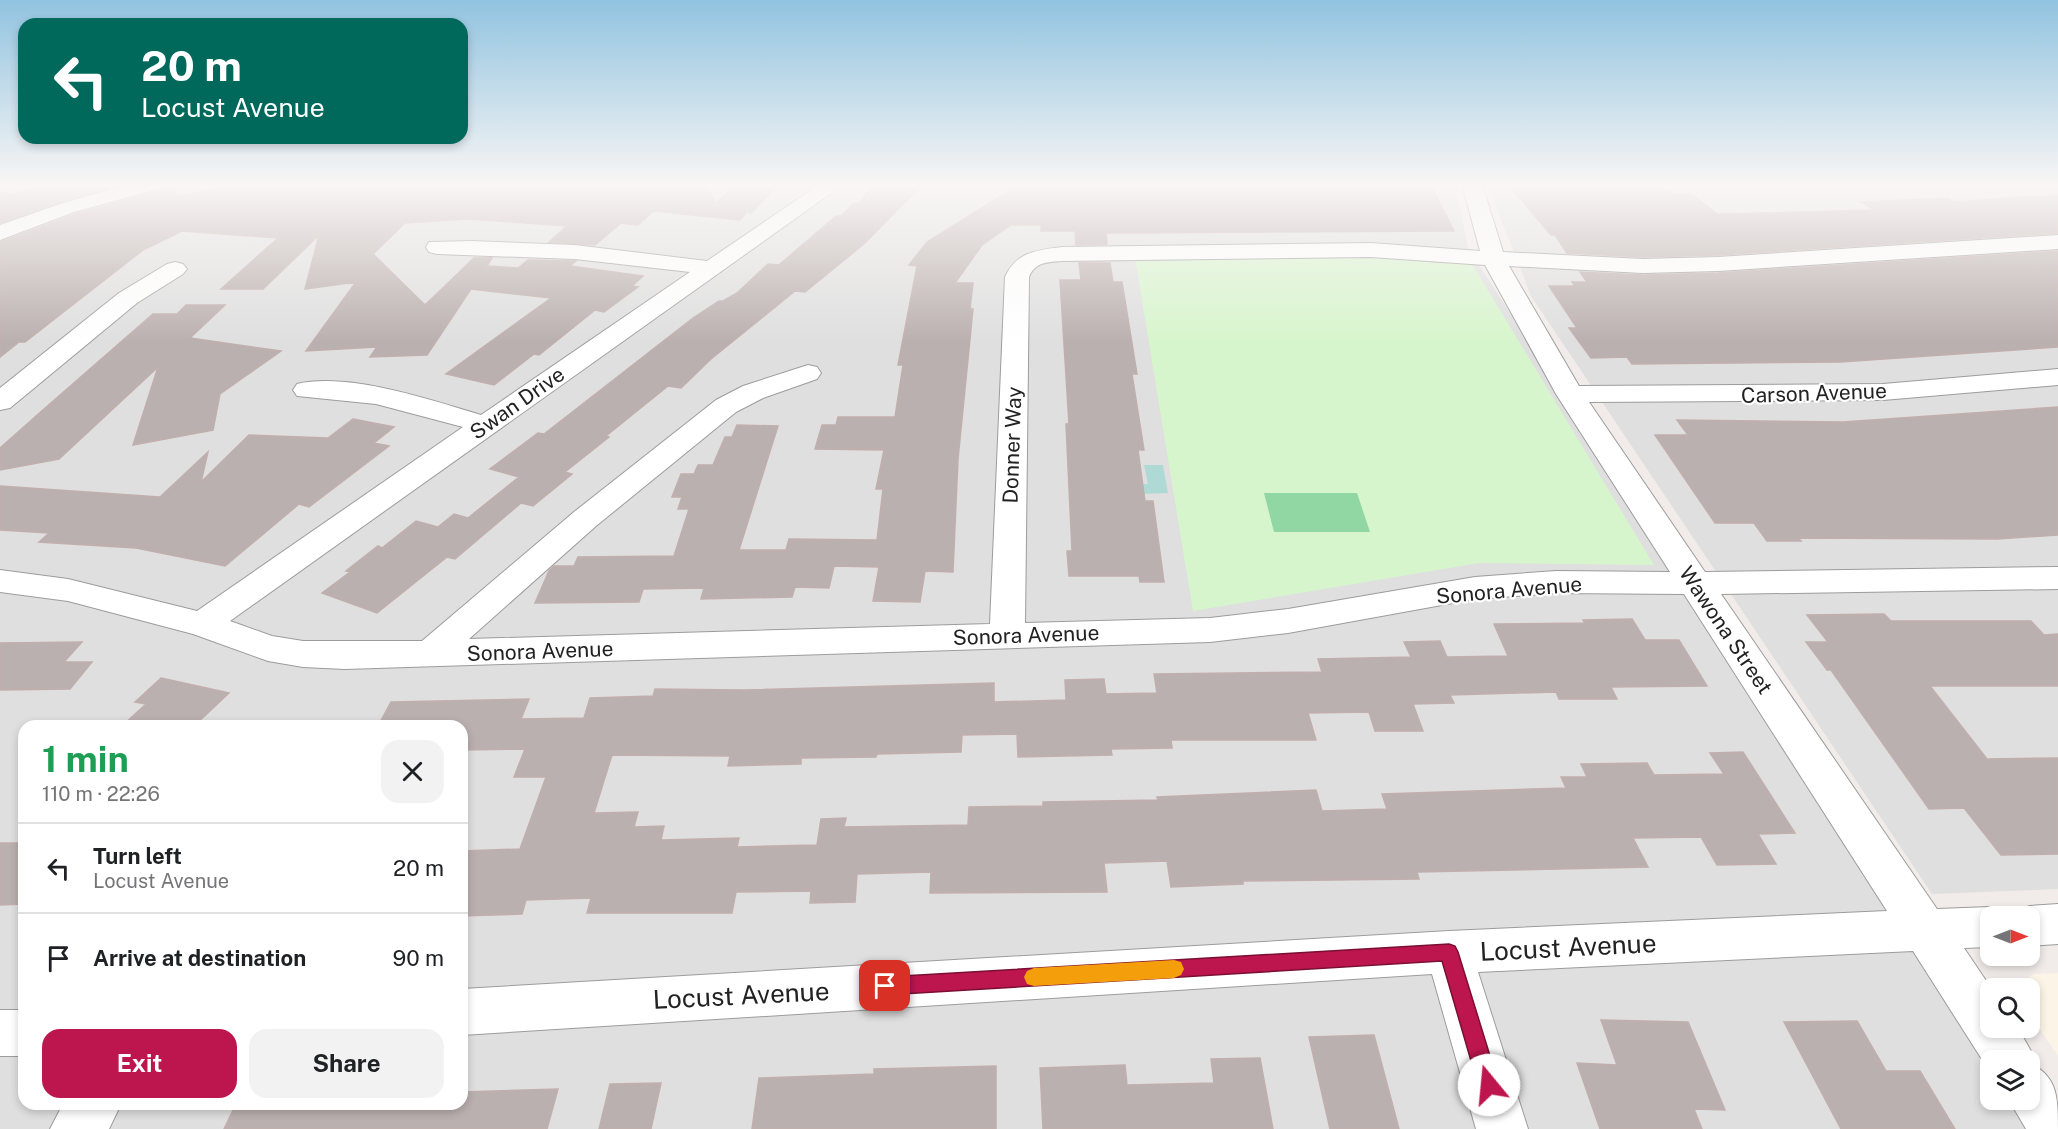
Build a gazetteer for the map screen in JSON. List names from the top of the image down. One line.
{"streets":{"street":["Carson Avenue","Swan Drive","Donner Way","Sonora Avenue","Wawona Street","Locust Avenue"]},"crossings":[["Carson Avenue","Wawona Street"],["Swan Drive","Sonora Avenue"],["Donner Way","Sonora Avenue"],["Donner Way","Wawona Street"],["Sonora Avenue","Wawona Street"],["Wawona Street","Locust Avenue"]],"north":"right","page":{"turn":["20 m","Locust Avenue"],"heading":["1 min","110 m · 22:26"],"list":[{"name":"Turn left","note":"Locust Avenue","value":"20 m"},{"name":"Arrive at destination","value":"90 m"}],"buttons":["Exit","Share"]}}
